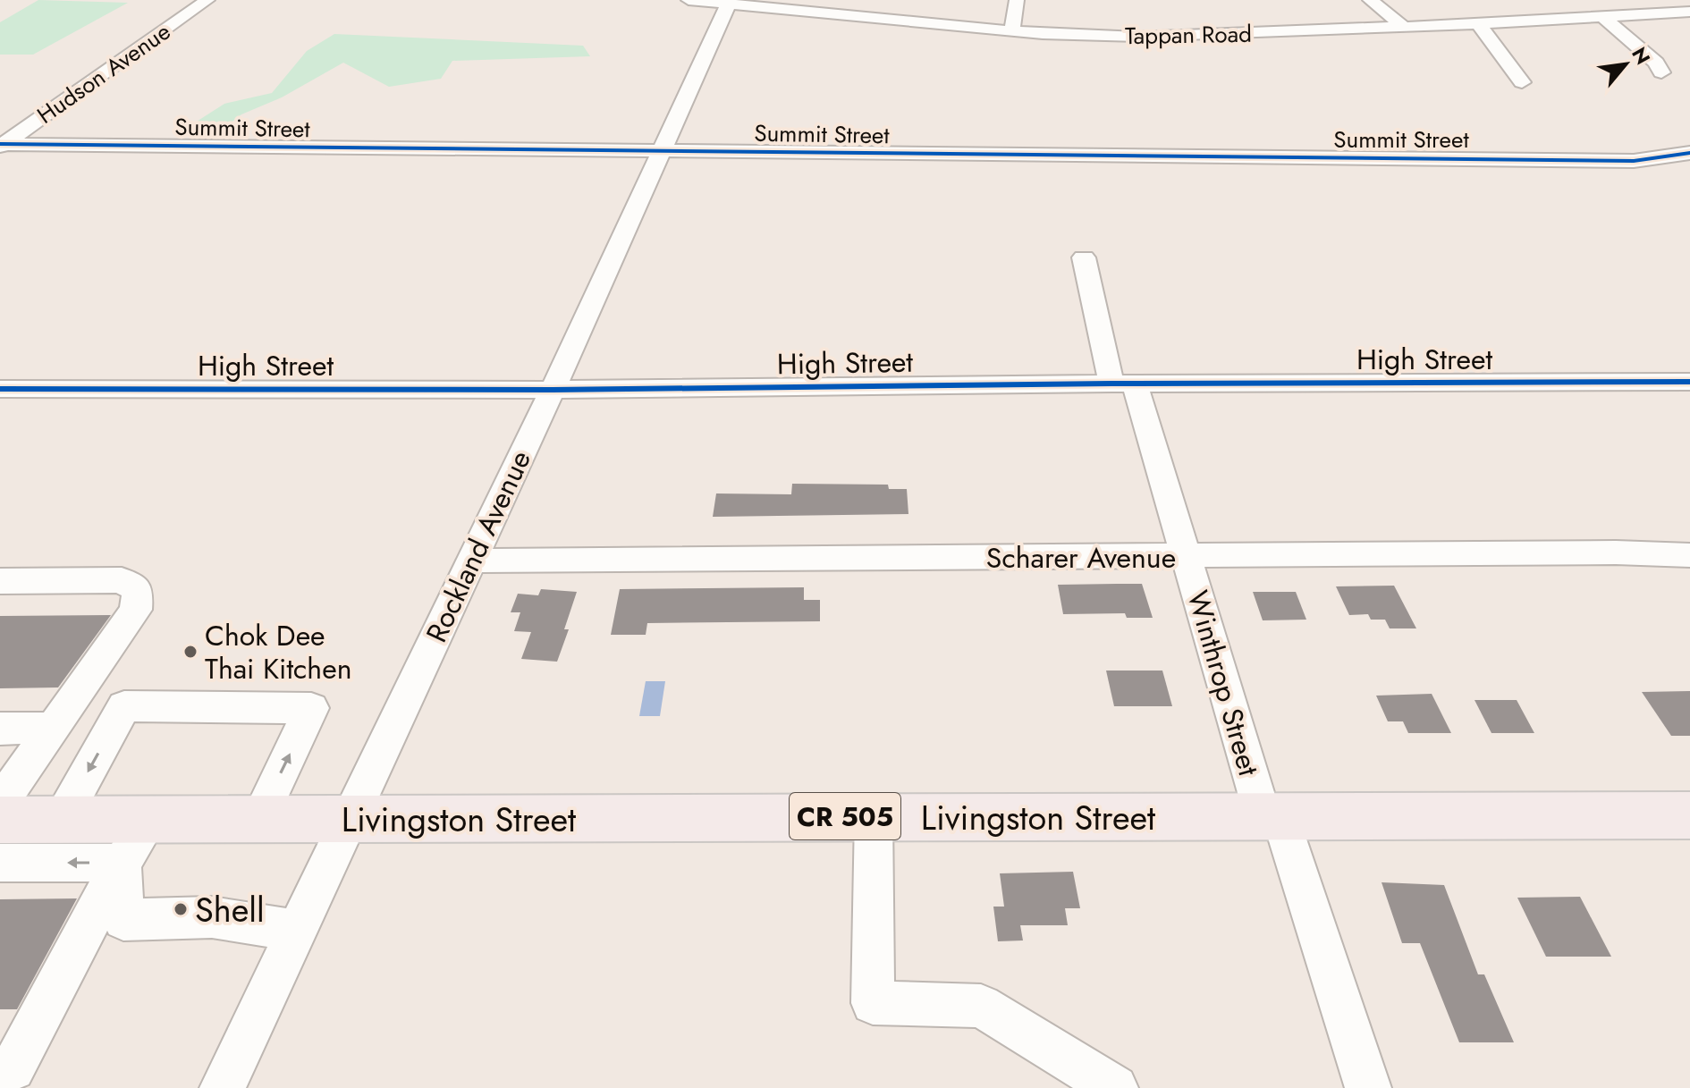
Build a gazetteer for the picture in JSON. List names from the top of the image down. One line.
{"streets":{"main road":["CR 505","Livingston Street"],"street":["Tappan Road","Hudson Avenue","Summit Street","High Street","Rockland Avenue","Scharer Avenue","Winthrop Street"]},"crossings":[["Tappan Road","Rockland Avenue"],["Hudson Avenue","Summit Street"],["Summit Street","Rockland Avenue"],["High Street","Rockland Avenue"],["High Street","Winthrop Street"],["Rockland Avenue","Scharer Avenue"],["Rockland Avenue","Livingston Street"],["Scharer Avenue","Winthrop Street"],["Winthrop Street","Livingston Street"]],"places":["Chok Dee Thai Kitchen","Shell"],"north":"top right"}
